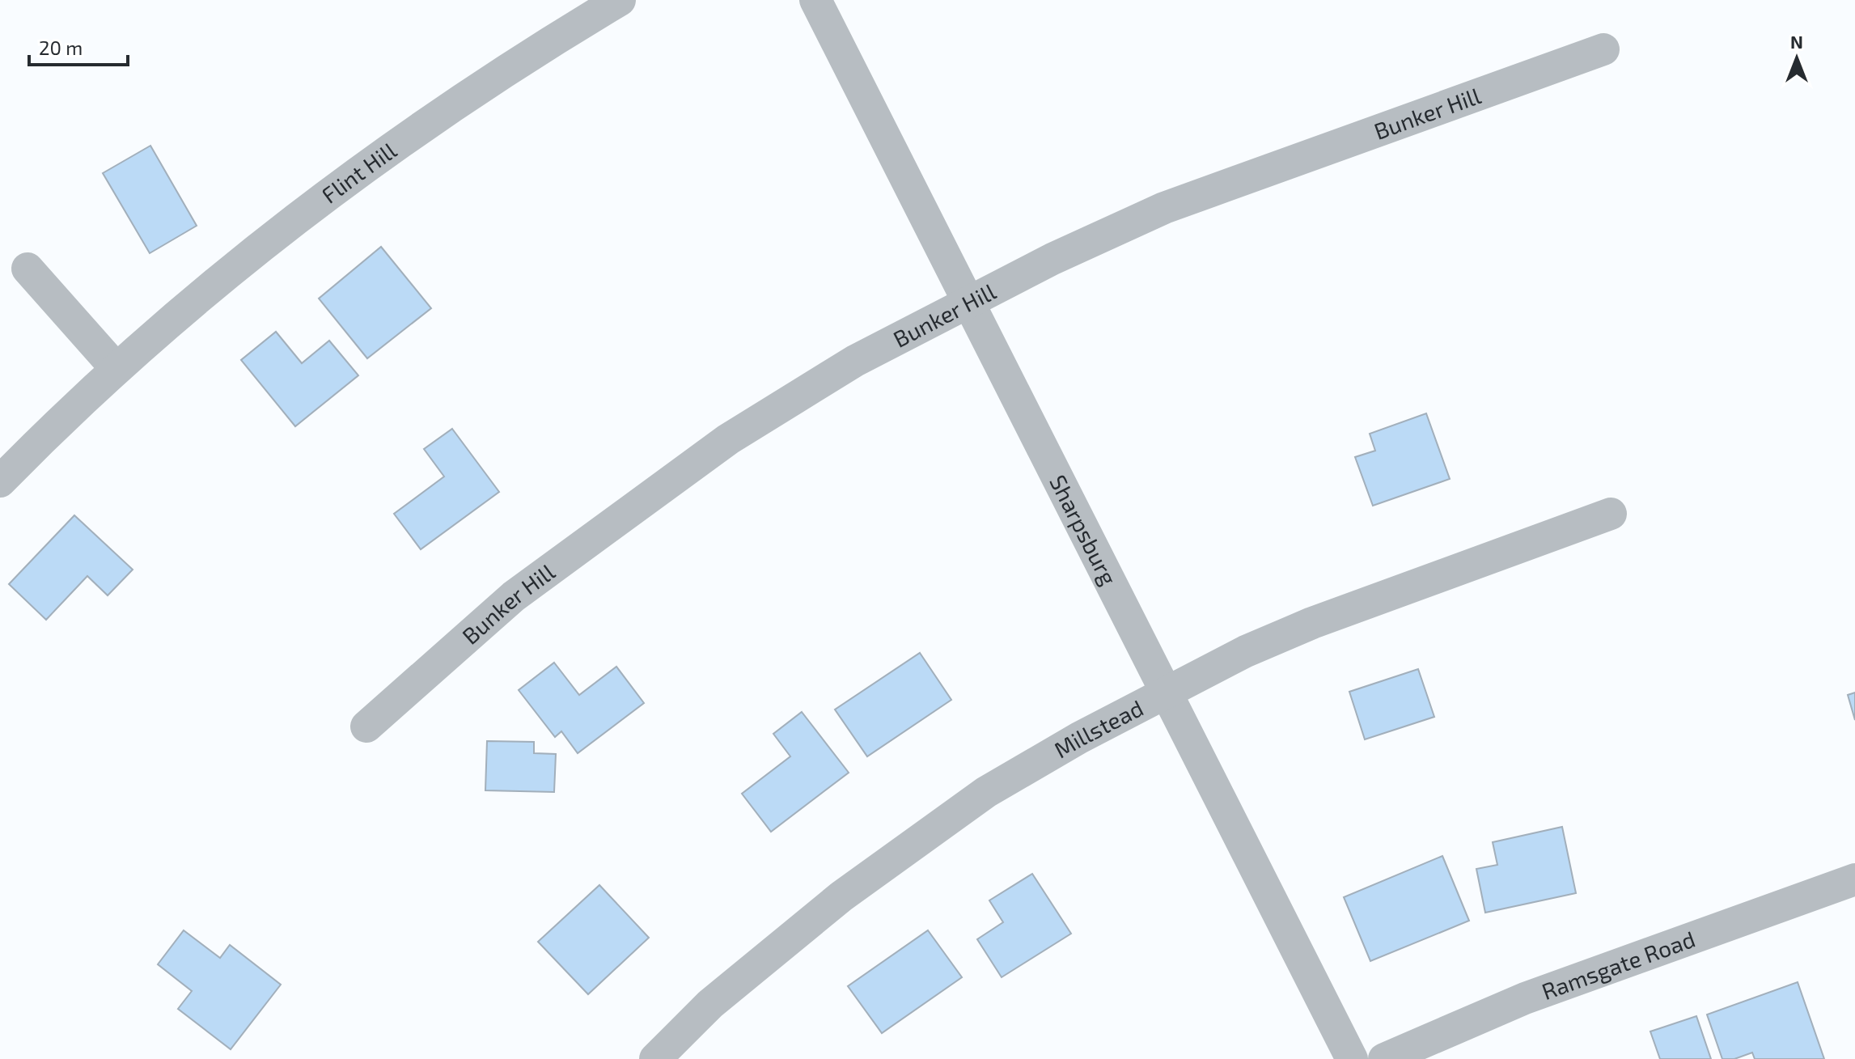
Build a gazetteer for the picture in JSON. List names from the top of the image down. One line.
{"streets":{"street":["Bunker Hill","Flint Hill","Sharpsburg","Millstead","Ramsgate Road"]},"crossings":[["Bunker Hill","Sharpsburg"],["Sharpsburg","Millstead"]],"scale_bar":"20 m","north":"top"}
